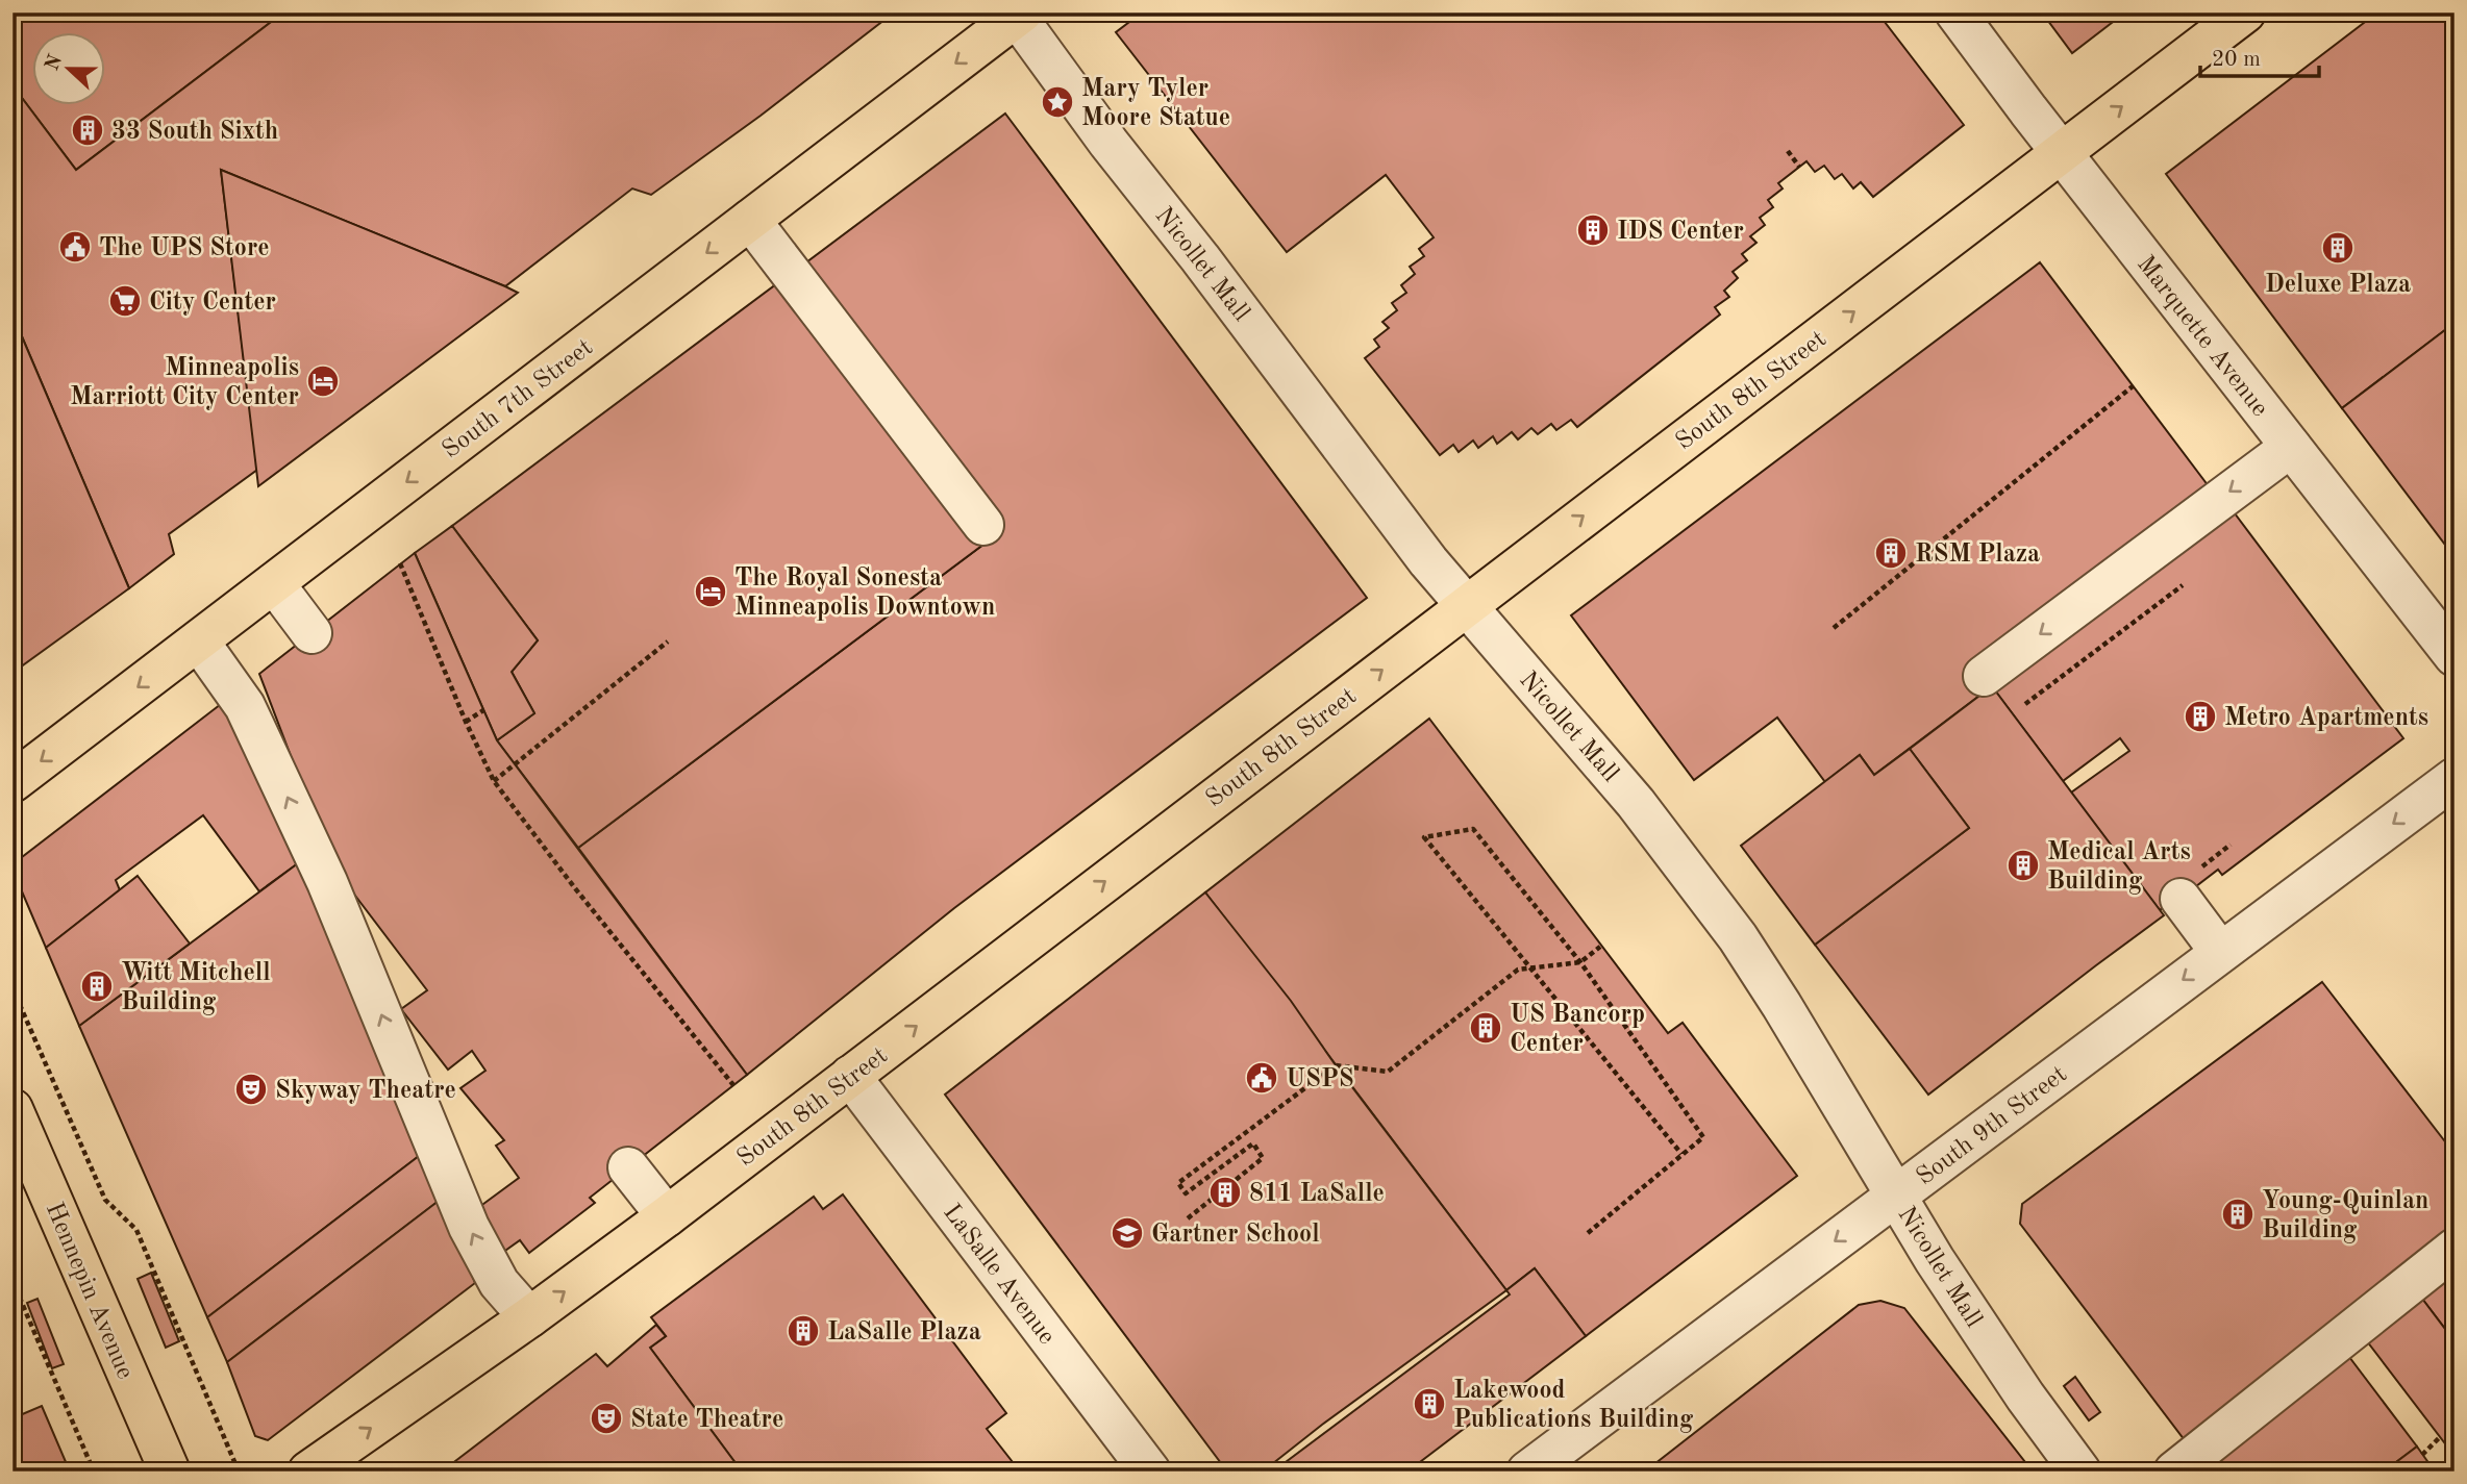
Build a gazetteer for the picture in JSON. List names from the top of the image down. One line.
{"streets":{"main road":["South 8th Street","South 7th Street","Hennepin Avenue"],"street":["Nicollet Mall","Marquette Avenue","South 9th Street","LaSalle Avenue"]},"crossings":[["Nicollet Mall","South 8th Street"],["Nicollet Mall","South 7th Street"],["Nicollet Mall","South 9th Street"],["Marquette Avenue","South 8th Street"],["South 8th Street","LaSalle Avenue"]],"one_way":["South 8th Street","South 7th Street","South 9th Street"],"places":{"place":["Mary Tyler Moore Statue"],"building":["33 South Sixth","IDS Center","Deluxe Plaza","RSM Plaza","Metro Apartments","Medical Arts Building","Witt Mitchell Building","US Bancorp Center","811 LaSalle","Young-Quinlan Building","LaSalle Plaza","Lakewood Publications Building"],"public building":["The UPS Store","USPS"],"supermarket":["City Center"],"hotel":["Minneapolis Marriott City Center","The Royal Sonesta Minneapolis Downtown"],"theatre":["Skyway Theatre","State Theatre"],"school or university":["Gartner School"]},"scale_bar":"20 m","north":"left"}
